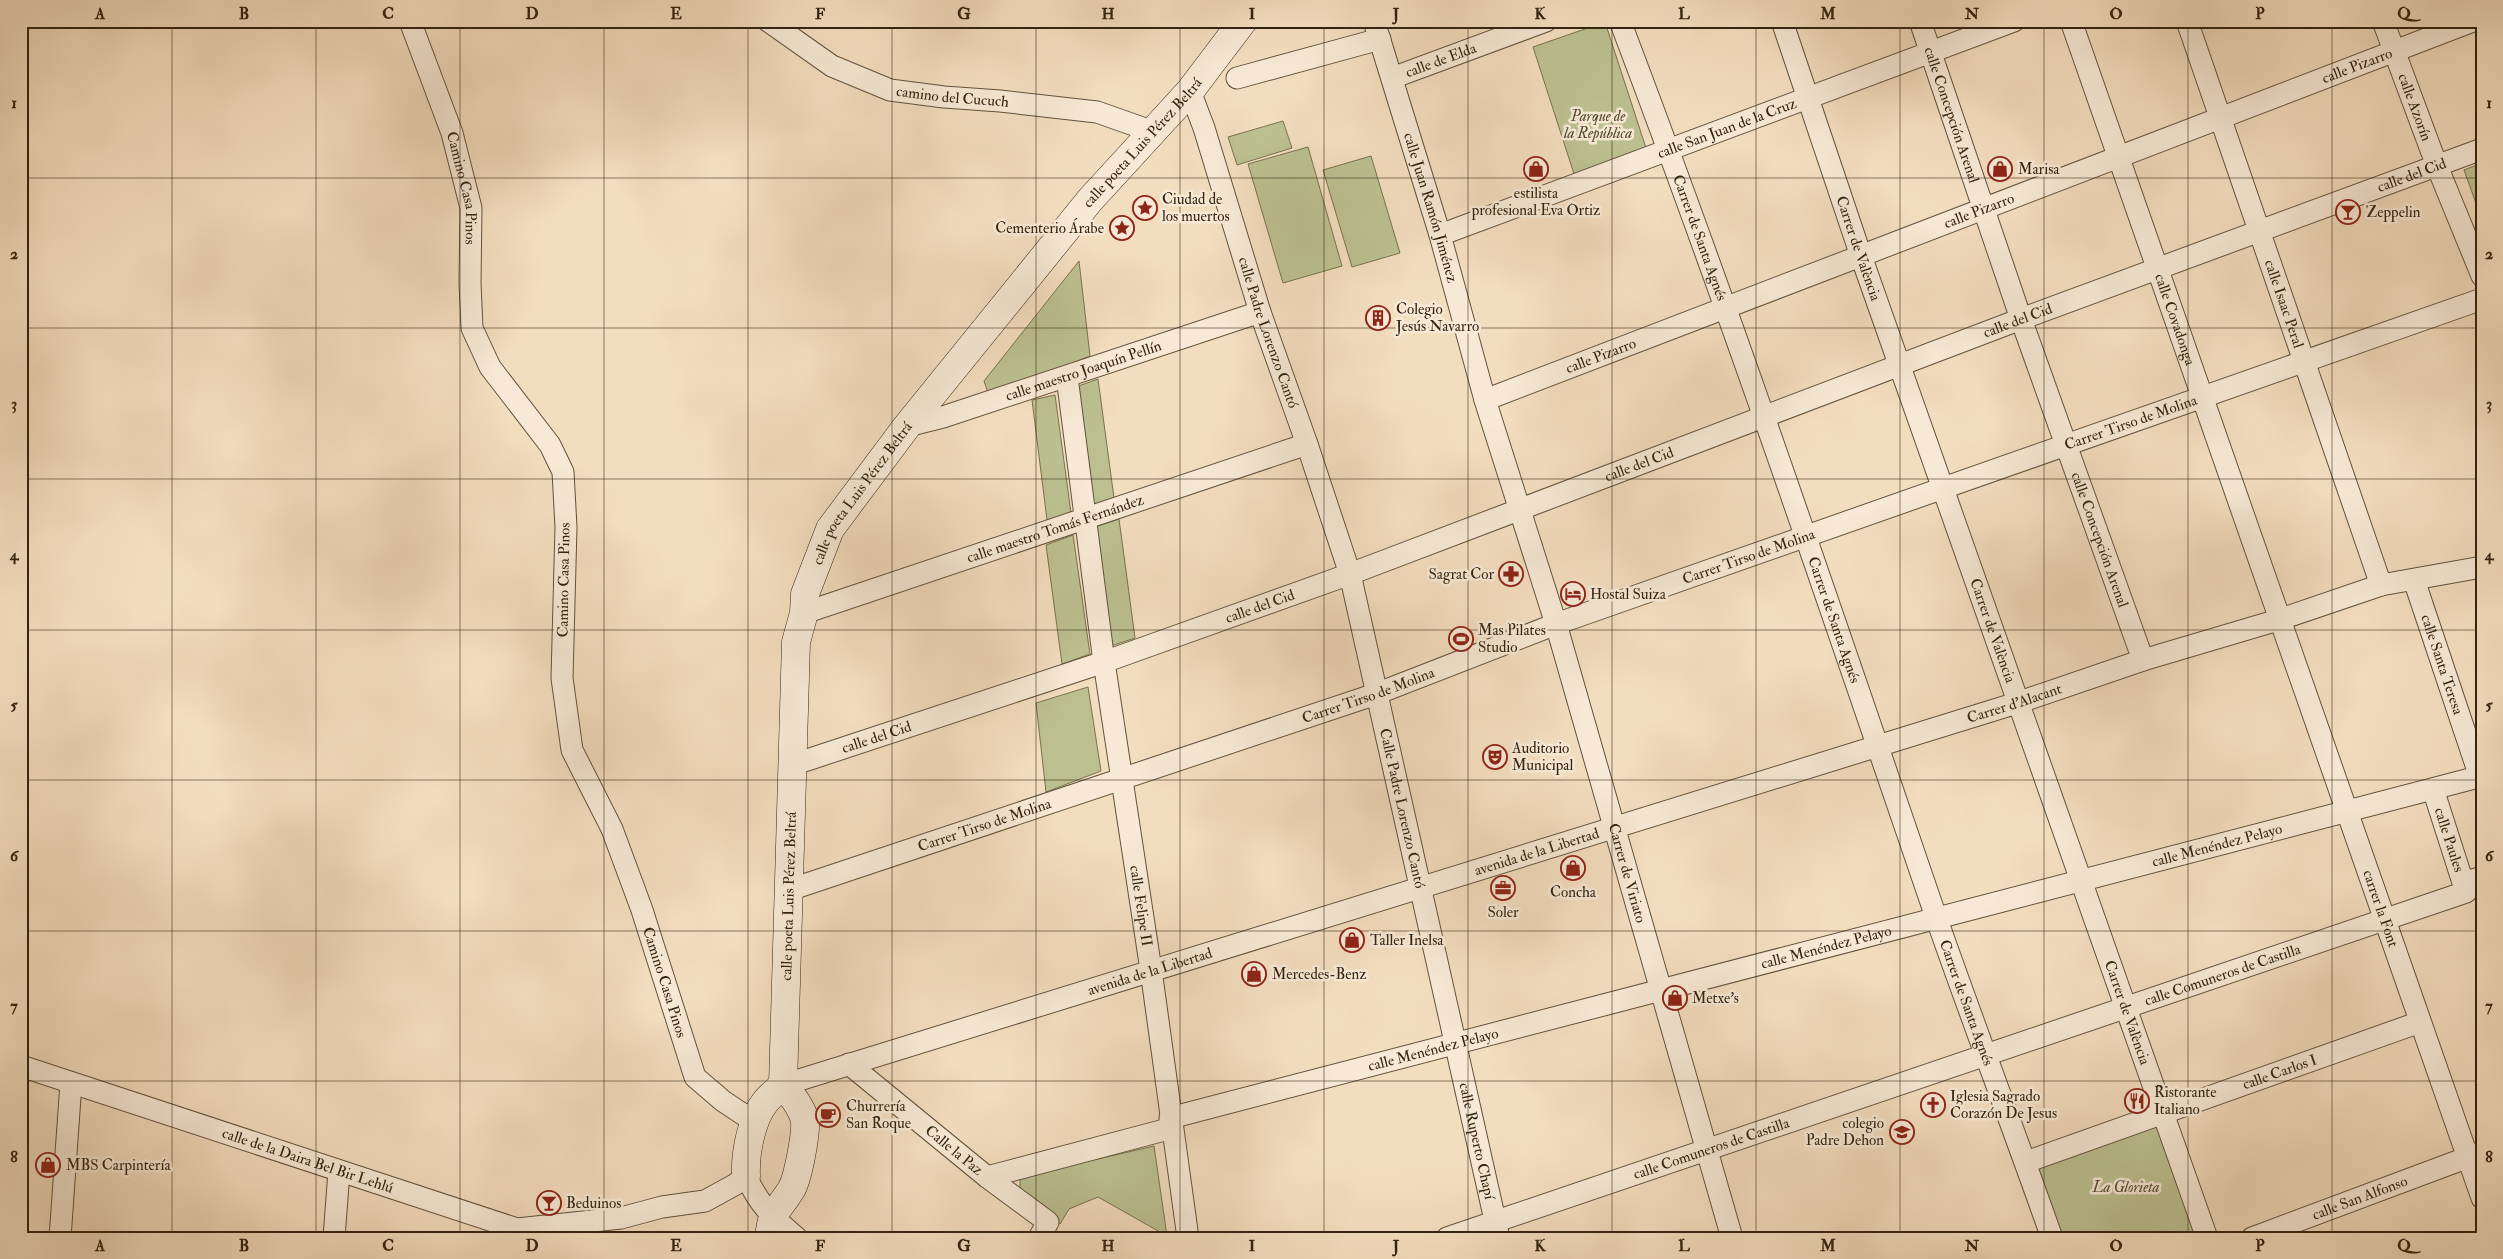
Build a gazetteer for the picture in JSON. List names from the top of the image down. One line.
{"streets":{"street":["calle de Elda","calle Pizarro","camino del Cucuch","calle Azorín","calle Concepción Arenal","calle San Juan de la Cruz","calle poeta Luis Pérez Beltrá","calle del Cid","Camino Casa Pinos","calle Juan Ramón Jiménez","Carrer de Santa Agnés","Carrer de València","calle Isaac Peral","calle Covadonga","calle Padre Lorenzo Cantó","calle maestro Joaquín Pellín","Carrer Tirso de Molina","calle maestro Tomás Fernández","calle Santa Teresa","Carrer d'Alacant","Calle Padre Lorenzo Cantó","calle Paules","calle Menéndez Pelayo","avenida de la Libertad","Carrer de Viriato","calle Felipe II","carrer la Font","calle Comuneros de Castilla","calle Carlos I","calle Ruperto Chapí","Calle la Paz","calle de la Daira Bel Bir Lehlú","calle San Alfonso"]},"crossings":[["calle de Elda","calle Juan Ramón Jiménez"],["calle Pizarro","calle Azorín"],["calle Pizarro","calle Concepción Arenal"],["calle Pizarro","calle Juan Ramón Jiménez"],["calle Pizarro","Carrer de Santa Agnés"],["calle Pizarro","Carrer de València"],["calle Pizarro","calle Isaac Peral"],["calle Pizarro","calle Covadonga"],["camino del Cucuch","calle poeta Luis Pérez Beltrá"],["calle Azorín","calle del Cid"],["calle Concepción Arenal","calle San Juan de la Cruz"],["calle Concepción Arenal","calle del Cid"],["calle Concepción Arenal","Carrer Tirso de Molina"],["calle Concepción Arenal","Carrer d'Alacant"],["calle San Juan de la Cruz","calle Juan Ramón Jiménez"],["calle San Juan de la Cruz","Carrer de Santa Agnés"],["calle San Juan de la Cruz","Carrer de València"],["calle poeta Luis Pérez Beltrá","calle del Cid"],["calle poeta Luis Pérez Beltrá","calle Padre Lorenzo Cantó"],["calle poeta Luis Pérez Beltrá","calle maestro Joaquín Pellín"],["calle poeta Luis Pérez Beltrá","Carrer Tirso de Molina"],["calle poeta Luis Pérez Beltrá","calle maestro Tomás Fernández"],["calle poeta Luis Pérez Beltrá","avenida de la Libertad"],["calle del Cid","calle Juan Ramón Jiménez"],["calle del Cid","Carrer de Santa Agnés"],["calle del Cid","Carrer de València"],["calle del Cid","calle Isaac Peral"],["calle del Cid","calle Covadonga"],["calle del Cid","calle Padre Lorenzo Cantó"],["calle del Cid","Calle Padre Lorenzo Cantó"],["calle del Cid","Carrer de Viriato"],["calle del Cid","calle Felipe II"],["Camino Casa Pinos","avenida de la Libertad"],["calle Juan Ramón Jiménez","Carrer de Viriato"],["Carrer de Santa Agnés","Carrer Tirso de Molina"],["Carrer de Santa Agnés","Carrer d'Alacant"],["Carrer de Santa Agnés","calle Menéndez Pelayo"],["Carrer de Santa Agnés","calle Comuneros de Castilla"],["Carrer de Santa Agnés","calle Carlos I"],["Carrer de València","Carrer Tirso de Molina"],["Carrer de València","Carrer d'Alacant"],["Carrer de València","calle Menéndez Pelayo"],["Carrer de València","calle Comuneros de Castilla"],["Carrer de València","calle Carlos I"],["calle Isaac Peral","Carrer Tirso de Molina"],["calle Isaac Peral","Carrer d'Alacant"],["calle Covadonga","Carrer Tirso de Molina"],["calle Covadonga","Carrer d'Alacant"],["calle Covadonga","carrer la Font"],["calle Padre Lorenzo Cantó","calle maestro Joaquín Pellín"],["calle Padre Lorenzo Cantó","calle maestro Tomás Fernández"],["calle Padre Lorenzo Cantó","Calle Padre Lorenzo Cantó"],["calle maestro Joaquín Pellín","calle Felipe II"],["Carrer Tirso de Molina","Calle Padre Lorenzo Cantó"],["Carrer Tirso de Molina","Carrer de Viriato"],["Carrer Tirso de Molina","calle Felipe II"],["calle maestro Tomás Fernández","calle Felipe II"],["calle Santa Teresa","Carrer d'Alacant"],["calle Santa Teresa","calle Menéndez Pelayo"],["Carrer d'Alacant","avenida de la Libertad"],["Carrer d'Alacant","Carrer de Viriato"],["Carrer d'Alacant","carrer la Font"],["Calle Padre Lorenzo Cantó","calle Menéndez Pelayo"],["Calle Padre Lorenzo Cantó","avenida de la Libertad"],["Calle Padre Lorenzo Cantó","calle Ruperto Chapí"],["calle Paules","calle Menéndez Pelayo"],["calle Paules","calle Comuneros de Castilla"],["calle Menéndez Pelayo","Carrer de Viriato"],["calle Menéndez Pelayo","calle Felipe II"],["calle Menéndez Pelayo","carrer la Font"],["calle Menéndez Pelayo","calle Ruperto Chapí"],["calle Menéndez Pelayo","Calle la Paz"],["avenida de la Libertad","Carrer de Viriato"],["avenida de la Libertad","calle Felipe II"],["avenida de la Libertad","Calle la Paz"],["avenida de la Libertad","calle de la Daira Bel Bir Lehlú"],["Carrer de Viriato","calle Comuneros de Castilla"],["carrer la Font","calle Comuneros de Castilla"],["carrer la Font","calle Carlos I"],["carrer la Font","calle San Alfonso"],["calle Comuneros de Castilla","calle Ruperto Chapí"]],"parks":["Parque de la República","La Glorieta"],"places":{"shop":["estilista profesional Eva Ortiz","Marisa","Concha","Taller Inelsa","Mercedes-Benz","Metxe's","MBS Carpintería"],"place":["Ciudad de los muertos","Cementerio Árabe"],"bar":["Zeppelin","Beduinos"],"building":["Colegio Jesús Navarro"],"pharmacy":["Sagrat Cor"],"hotel":["Hostal Suiza"],"sports":["Mas Pilates Studio"],"theatre":["Auditorio Municipal"],"office":["Soler"],"restaurant":["Ristorante Italiano"],"church":["Iglesia Sagrado Corazón De Jesus"],"cafe":["Churrería San Roque"],"school or university":["colegio Padre Dehon"]},"grid":{"columns":["A","B","C","D","E","F","G","H","I","J","K","L","M","N","O","P","Q"],"rows":["1","2","3","4","5","6","7","8"]}}
